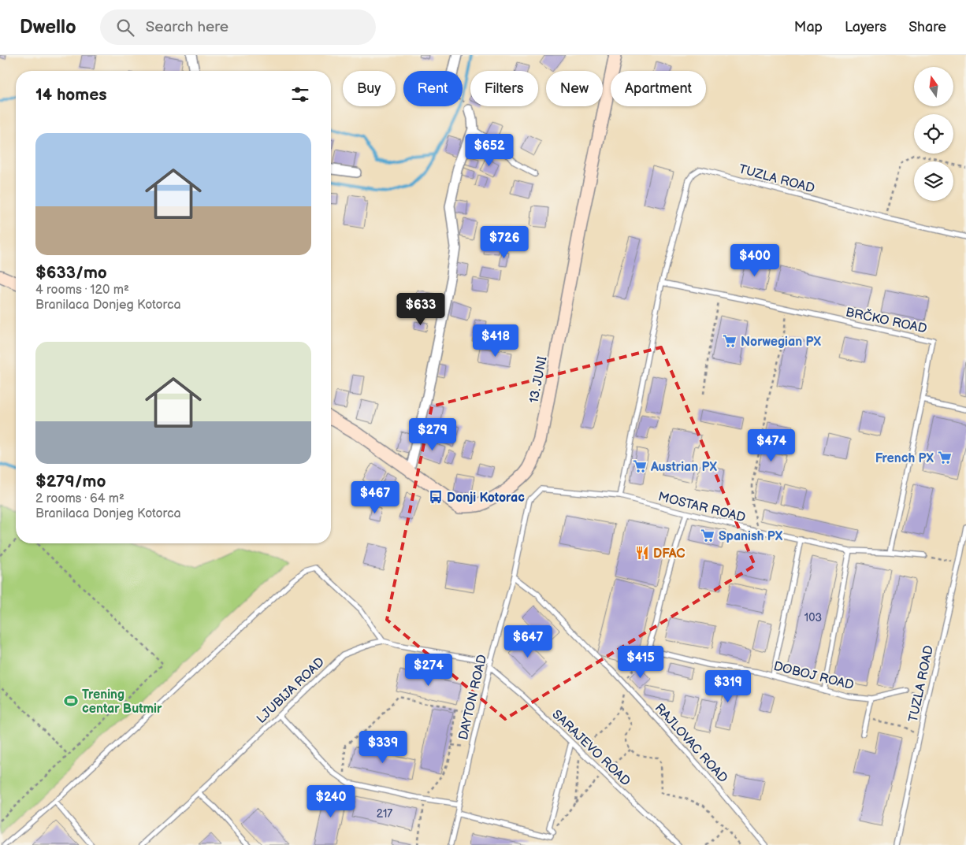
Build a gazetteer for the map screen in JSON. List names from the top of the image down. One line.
{"streets":{"street":["13. JUNI"],"lane":["TUZLA ROAD","BRČKO ROAD","MOSTAR ROAD","DOBOJ ROAD","LJUBIJA ROAD","DAYTON ROAD","RAJLOVAC ROAD","SARAJEVO ROAD"]},"crossings":[["TUZLA ROAD","BRČKO ROAD"],["BRČKO ROAD","MOSTAR ROAD"],["MOSTAR ROAD","DAYTON ROAD"],["DAYTON ROAD","RAJLOVAC ROAD"],["DAYTON ROAD","SARAJEVO ROAD"]],"places":{"supermarket":["Norwegian PX","French PX","Austrian PX","Spanish PX"],"bus stop":["Donji Kotorac"],"restaurant":["DFAC"],"sports":["Trening centar Butmir"]},"house_numbers":["103","217"],"north":"top","page":{"header":"Dwello","search":"Search here","nav":["Map","Layers","Share"],"chip":["Buy","Rent","Filters","New","Apartment"],"heading":"14 homes","list":[{"name":"$633/mo","note":"4 rooms · 120 m² · Branilaca Donjeg Kotorca"},{"name":"$279/mo","note":"2 rooms · 64 m² · Branilaca Donjeg Kotorca"}],"price":["$652","$726","$400","$633","$418","$279","$474","$467","$647","$415","$274","$319","$339","$240"]}}
